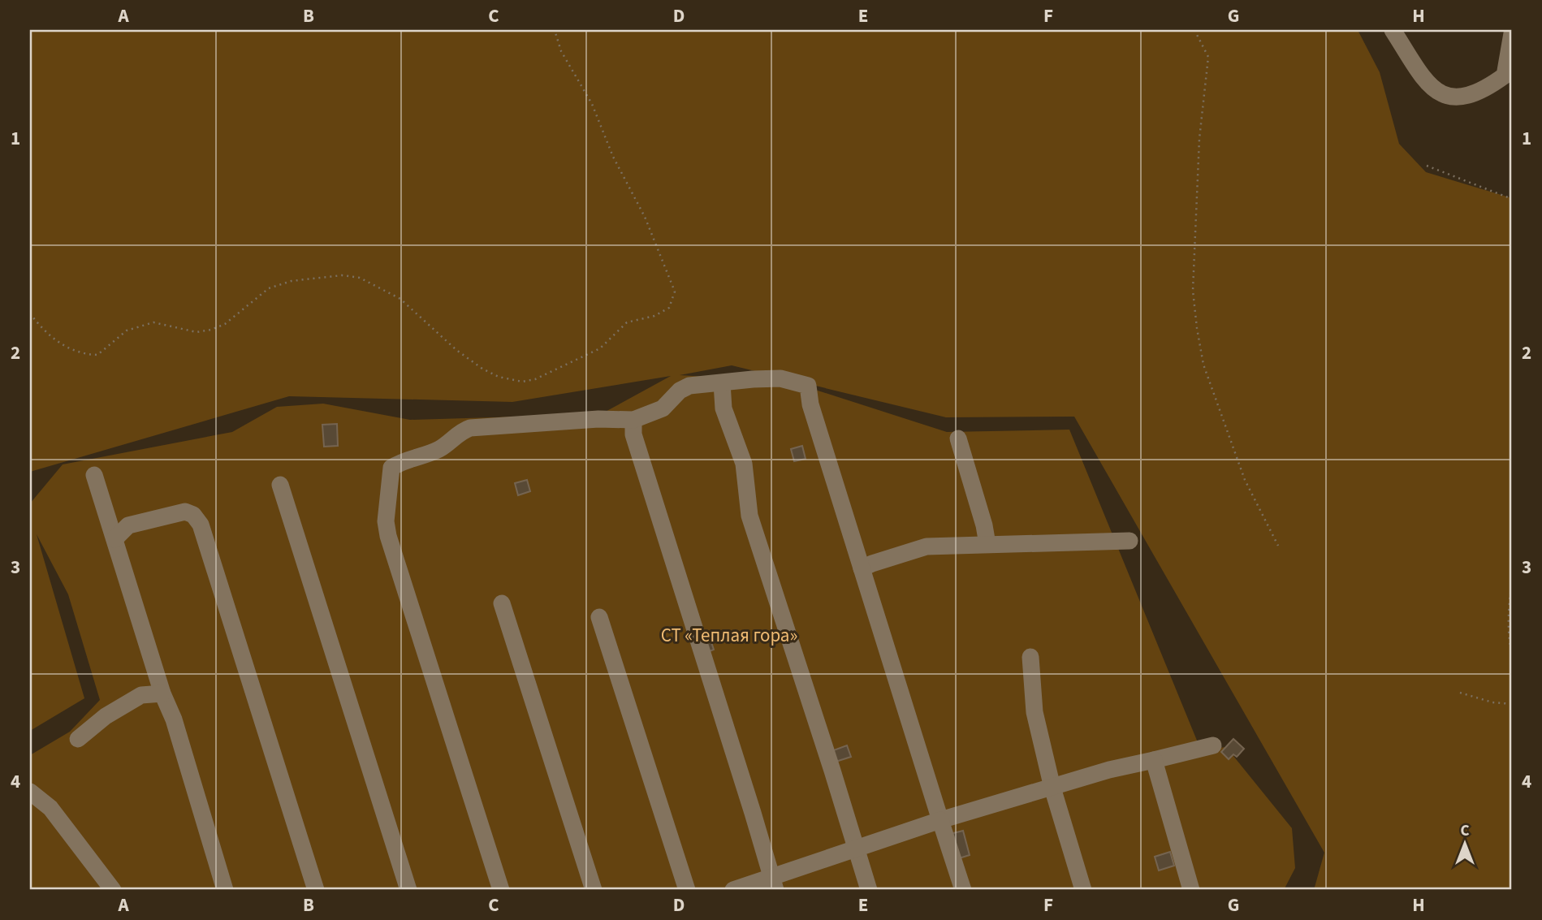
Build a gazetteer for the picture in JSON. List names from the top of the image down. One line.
{"parks":["СТ «Теплая гора»"],"north":"top","grid":{"columns":["A","B","C","D","E","F","G","H"],"rows":["1","2","3","4"]}}
